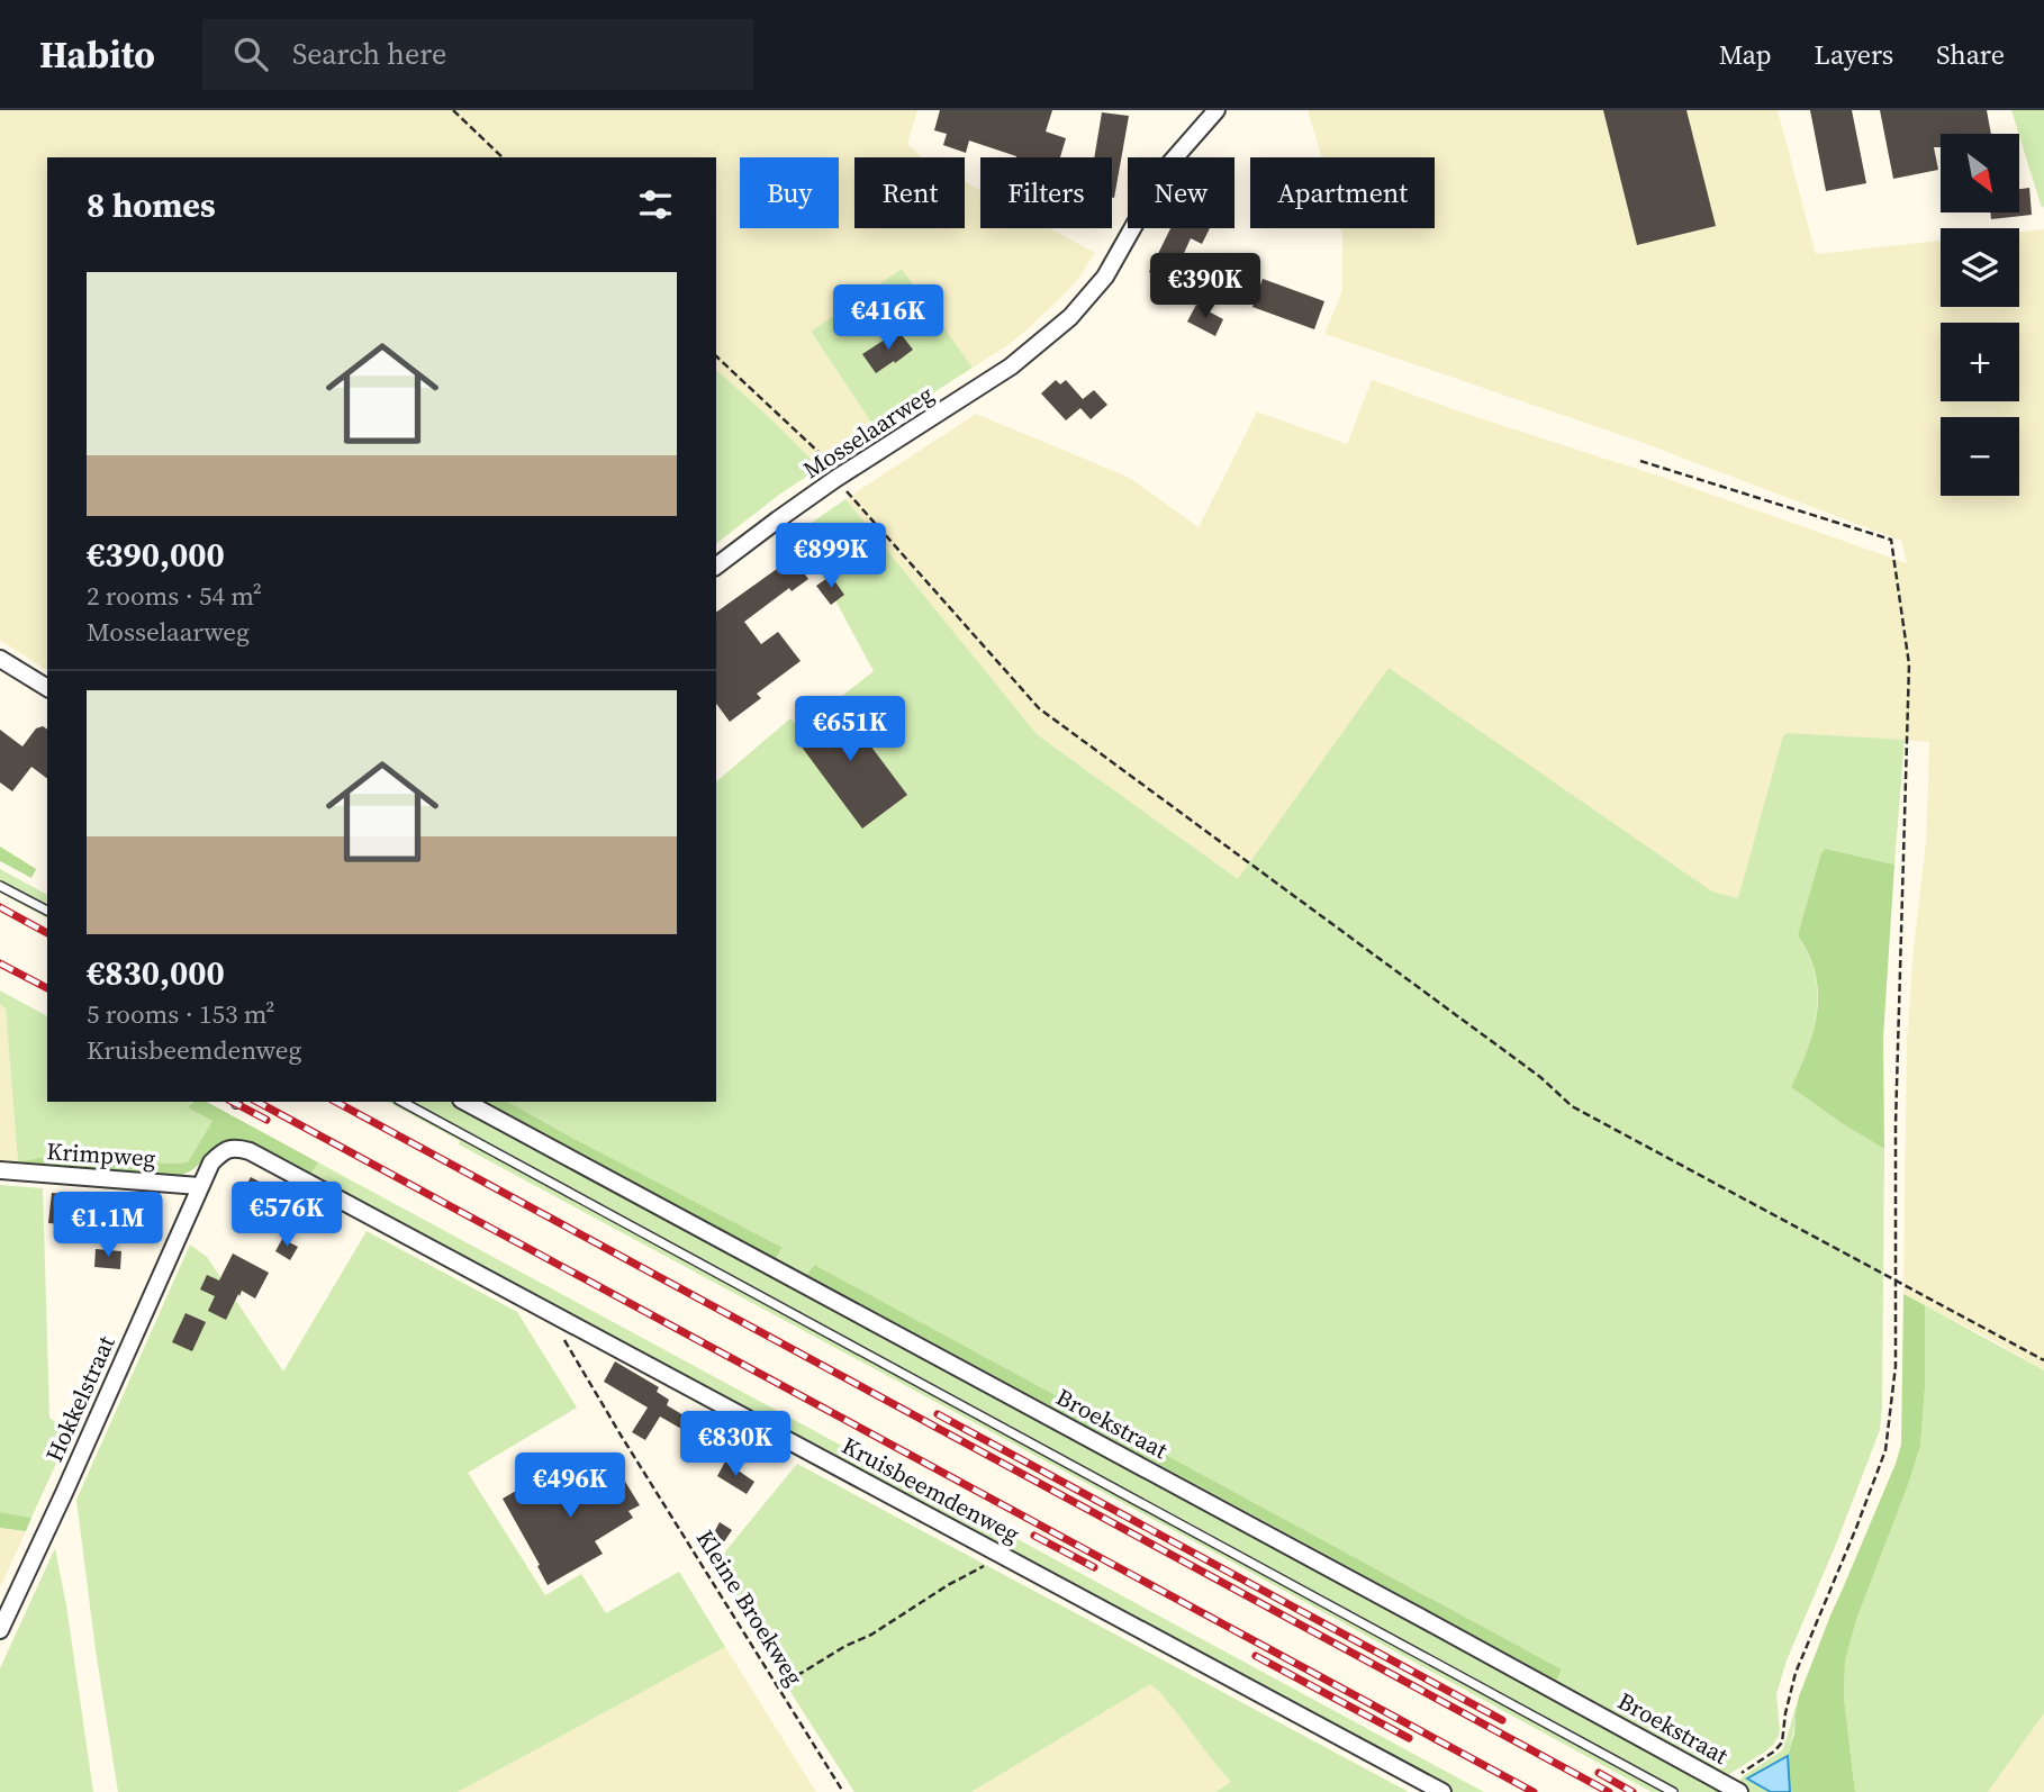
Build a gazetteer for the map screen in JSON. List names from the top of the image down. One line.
{"streets":{"street":["Mosselaarweg","Krimpweg","Hokkelstraat","Broekstraat","Kruisbeemdenweg"],"path":["Kleine Broekweg"]},"crossings":[["Krimpweg","Hokkelstraat"],["Krimpweg","Kruisbeemdenweg"],["Hokkelstraat","Kruisbeemdenweg"],["Kruisbeemdenweg","Kleine Broekweg"]],"north":"bottom right","page":{"header":"Habito","search":"Search here","nav":["Map","Layers","Share"],"map_buttons":["+","−"],"chip":["Buy","Rent","Filters","New","Apartment"],"heading":"8 homes","list":[{"name":"€390,000","note":"2 rooms · 54 m² · Mosselaarweg"},{"name":"€830,000","note":"5 rooms · 153 m² · Kruisbeemdenweg"}],"price":["€390K","€416K","€899K","€651K","€576K","€1.1M","€830K","€496K"]}}
